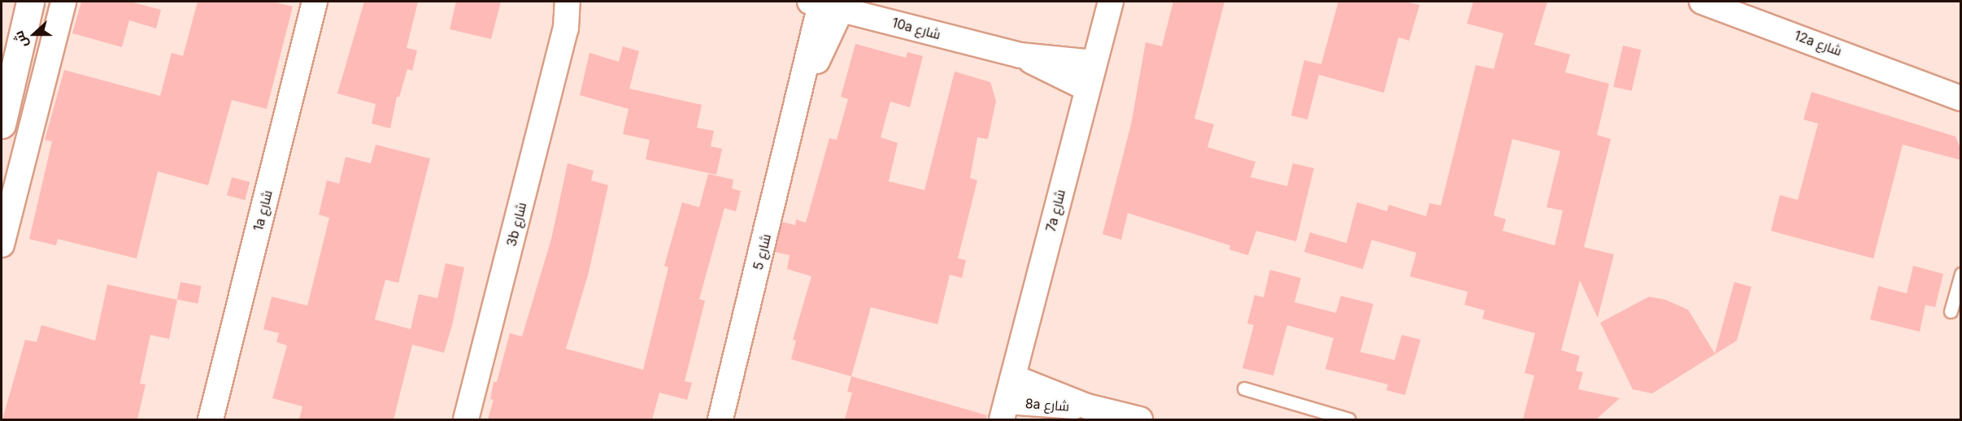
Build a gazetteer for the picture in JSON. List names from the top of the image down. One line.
{"streets":{"street":["10a شارع","12a شارع","1a شارع","7a شارع","3b شارع","شارع 5","8a شارع"]},"crossings":[["10a شارع","7a شارع"],["10a شارع","شارع 5"],["7a شارع","8a شارع"]],"north":"left"}
